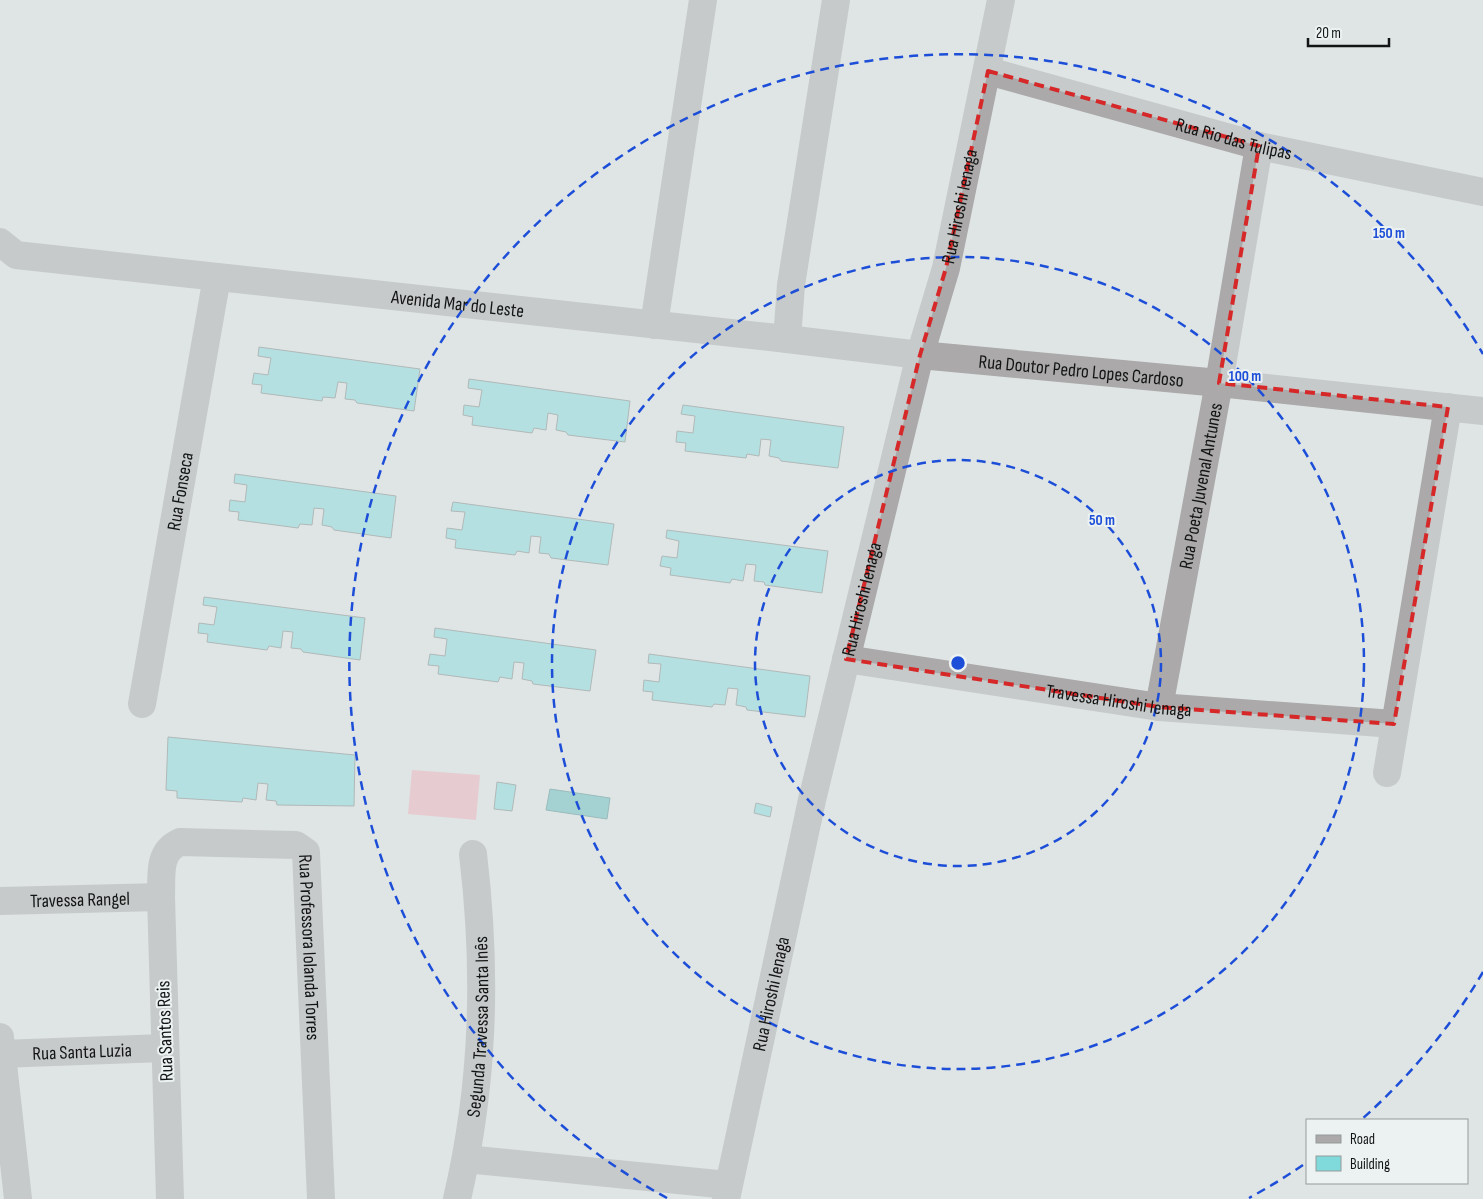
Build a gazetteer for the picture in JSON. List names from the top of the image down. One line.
{"streets":{"street":["Rua Rio das Tulipas","Rua Hiroshi Ienaga","Avenida Mar do Leste","Rua Doutor Pedro Lopes Cardoso","Rua Poeta Juvenal Antunes","Rua Fonseca","Travessa Hiroshi Ienaga","Travessa Rangel","Rua Professora Iolanda Torres","Segunda Travessa Santa Inês","Rua Santos Reis","Rua Santa Luzia"]},"crossings":[["Rua Rio das Tulipas","Rua Hiroshi Ienaga"],["Rua Rio das Tulipas","Rua Poeta Juvenal Antunes"],["Rua Hiroshi Ienaga","Avenida Mar do Leste"],["Rua Hiroshi Ienaga","Rua Doutor Pedro Lopes Cardoso"],["Rua Hiroshi Ienaga","Travessa Hiroshi Ienaga"],["Avenida Mar do Leste","Rua Doutor Pedro Lopes Cardoso"],["Avenida Mar do Leste","Rua Fonseca"],["Rua Doutor Pedro Lopes Cardoso","Rua Poeta Juvenal Antunes"],["Rua Poeta Juvenal Antunes","Travessa Hiroshi Ienaga"],["Travessa Rangel","Rua Santos Reis"],["Rua Professora Iolanda Torres","Rua Santos Reis"],["Rua Santos Reis","Rua Santa Luzia"]],"legend":["Road","Building"],"scale_bar":"20 m","rings":["150 m","100 m","50 m"]}
